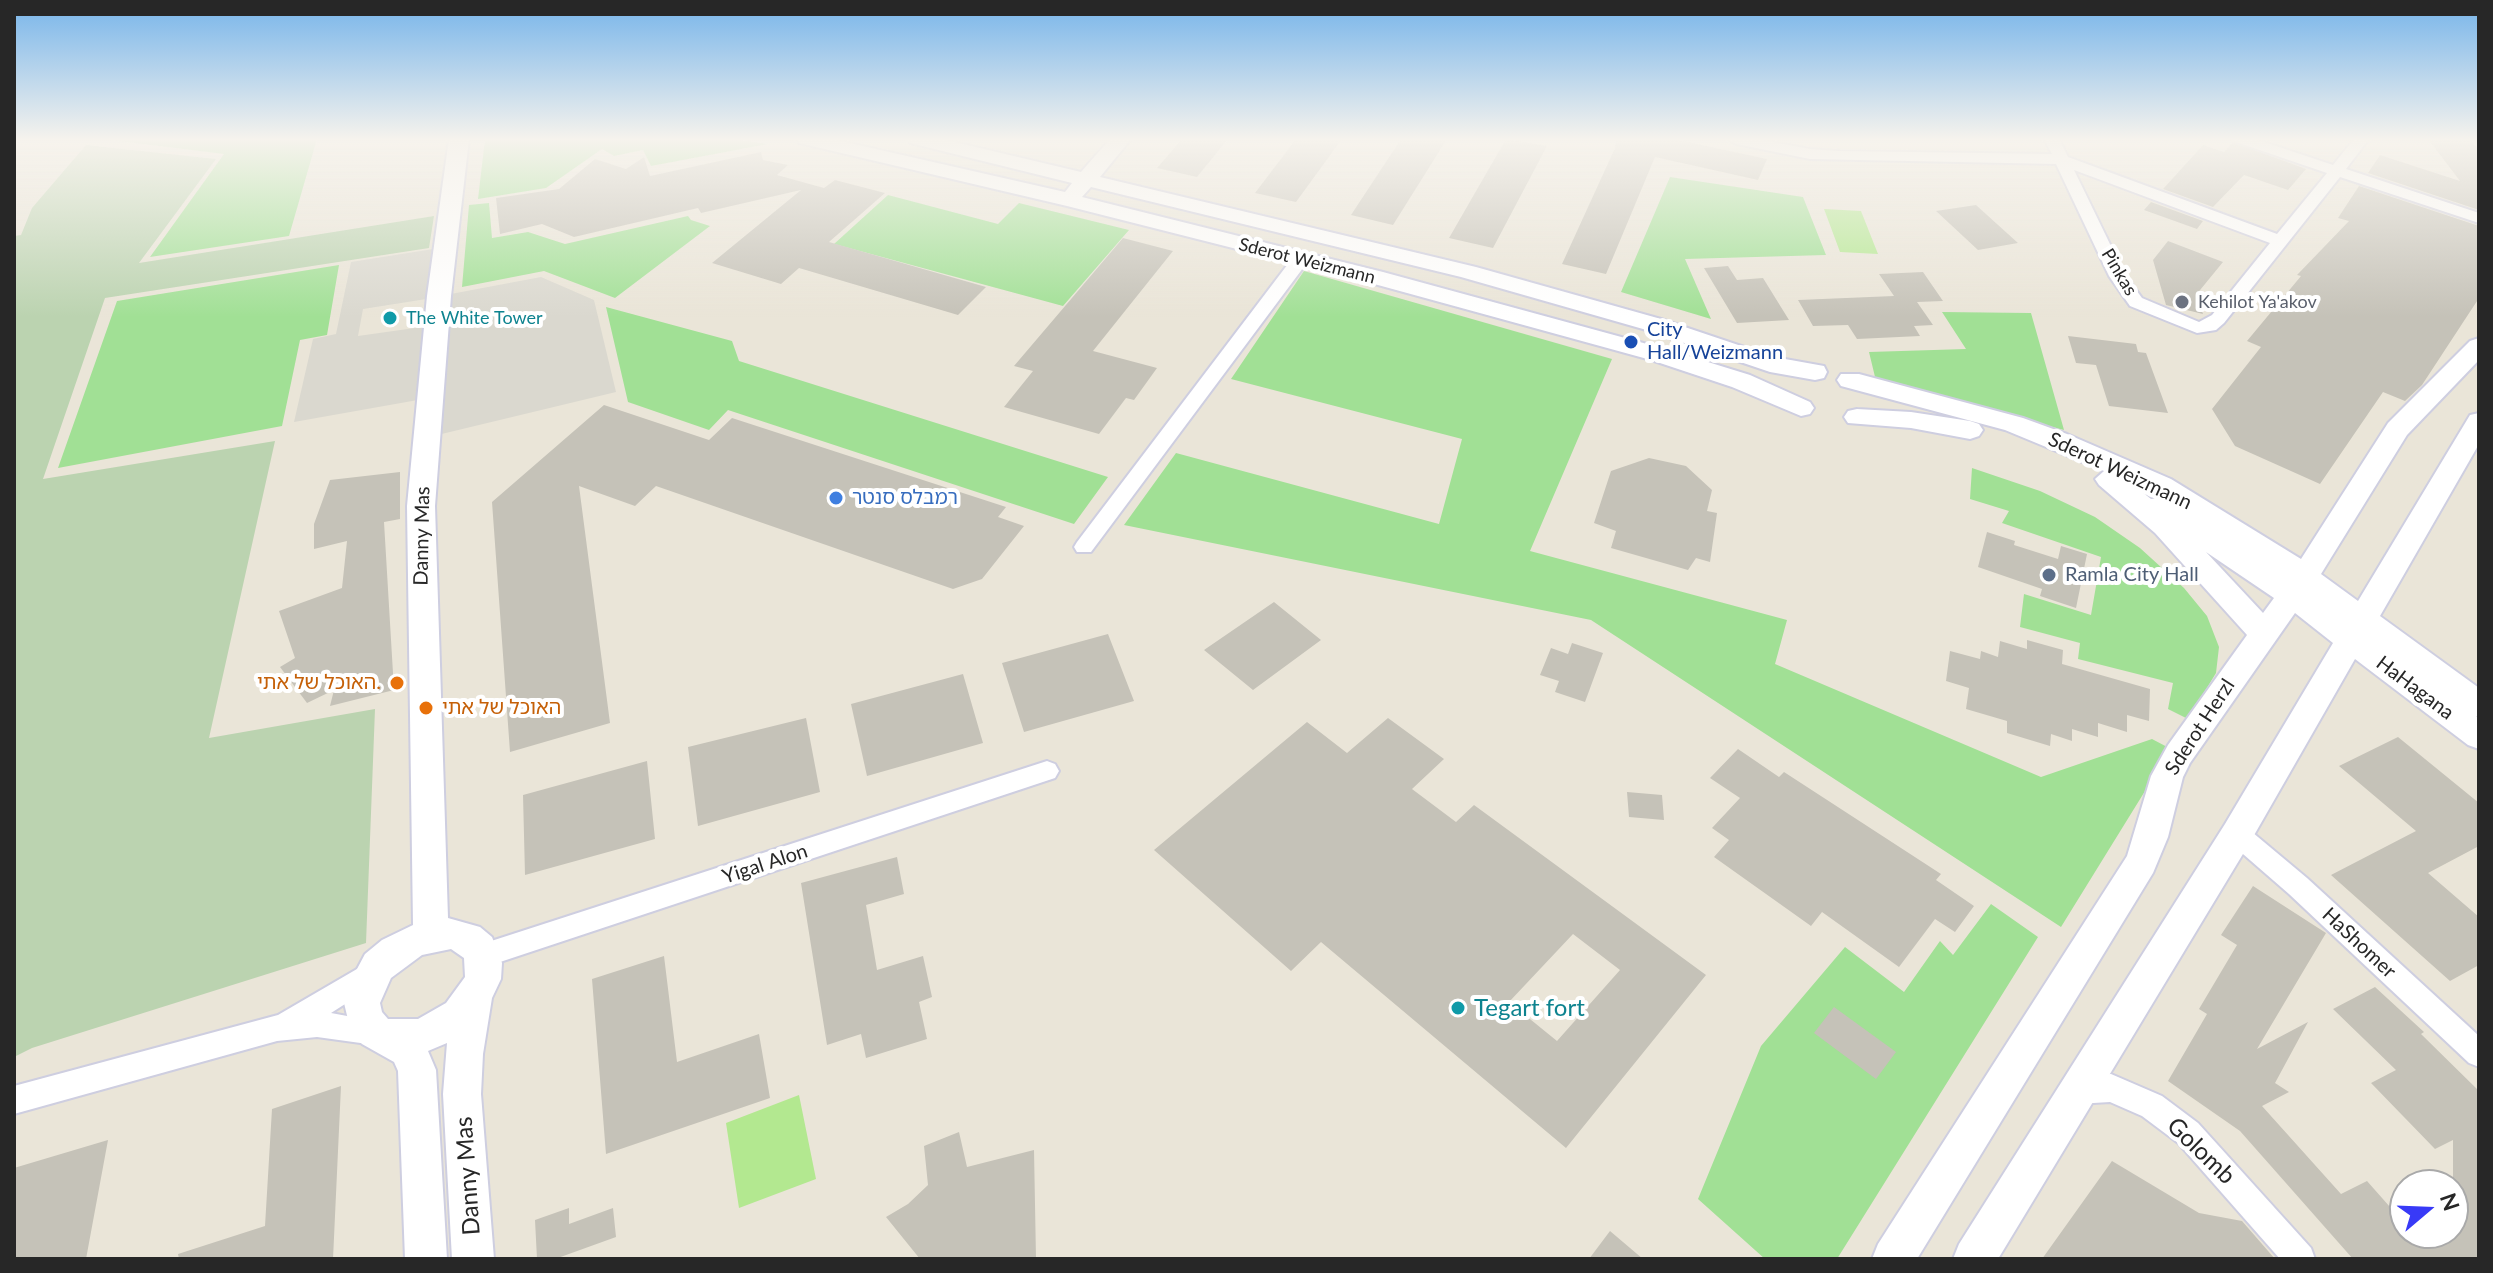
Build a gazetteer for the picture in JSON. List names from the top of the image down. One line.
{"streets":{"main road":["Sderot Weizmann","Danny Mas","HaHagana","Sderot Herzl"],"street":["Pinkas","Yigal Alon","HaShomer","Golomb"]},"crossings":[["Sderot Weizmann","HaHagana"],["Sderot Weizmann","Sderot Herzl"],["Danny Mas","Yigal Alon"]],"places":["Kehilot Ya'akov","The White Tower","City Hall/Weizmann","רמבלס סנטר","Ramla City Hall","האוכל של אתי.","האוכל של אתי","Tegart fort"],"north":"right"}
